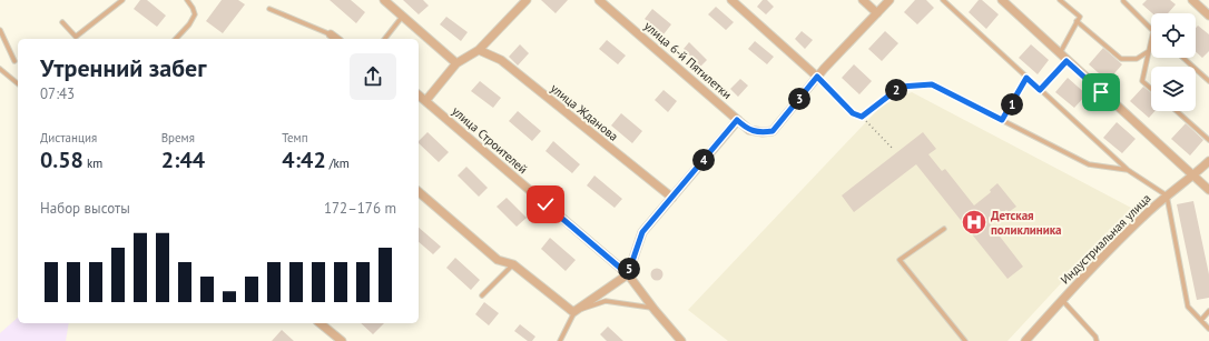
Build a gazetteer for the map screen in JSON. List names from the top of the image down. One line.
{"streets":{"street":["улица 6-й Пятилетки","улица Жданова","улица Строителей","Индустриальная улица"]},"places":{"hospital":["Детская поликлиника"]},"page":{"heading":["Утренний забег","07:43"],"pins":["2","3","1","4","5"],"stats":[["Дистанция","0.58 km"],["Время","2:44"],["Темп","4:42 /km"]],"chart":["Набор высоты","172–176 m"]}}
